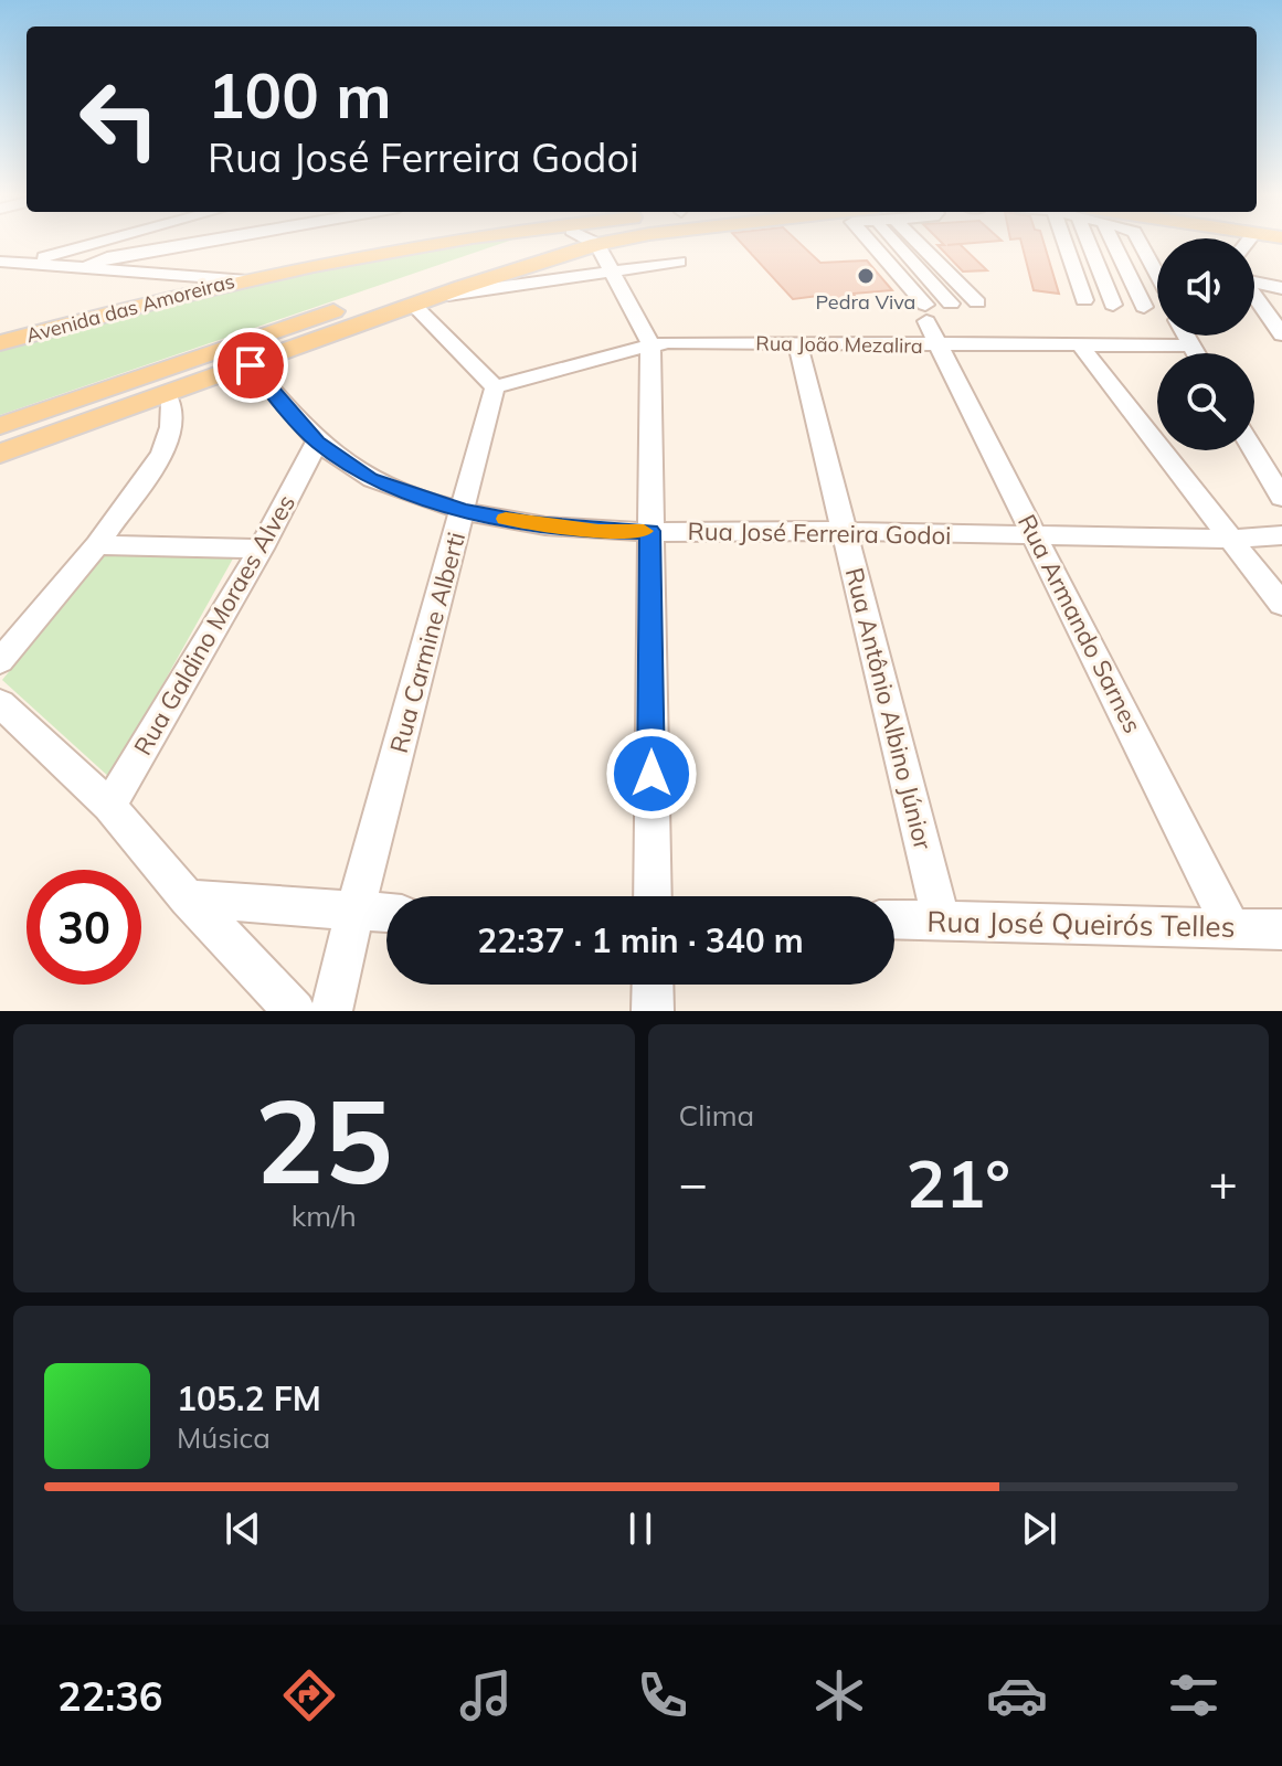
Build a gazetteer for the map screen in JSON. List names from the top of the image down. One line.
{"streets":{"main road":["Avenida das Amoreiras"],"street":["Rua João Mezalira","Rua José Ferreira Godoi","Rua Armando Sarnes","Rua Galdino Moraes Alves","Rua Carmine Alberti","Rua Antônio Albino Júnior","Rua José Queirós Telles"]},"crossings":[["Rua João Mezalira","Rua Armando Sarnes"],["Rua João Mezalira","Rua Carmine Alberti"],["Rua João Mezalira","Rua Antônio Albino Júnior"],["Rua José Ferreira Godoi","Rua Armando Sarnes"],["Rua José Ferreira Godoi","Rua Galdino Moraes Alves"],["Rua José Ferreira Godoi","Rua Carmine Alberti"],["Rua José Ferreira Godoi","Rua Antônio Albino Júnior"],["Rua Armando Sarnes","Rua José Queirós Telles"],["Rua Antônio Albino Júnior","Rua José Queirós Telles"]],"places":["Pedra Viva"],"page":{"turn":["100 m","Rua José Ferreira Godoi"],"limit":"30","trip":"22:37 · 1 min · 340 m","tile":[["25","km/h"],"Clima"],"heat":["−","21°","+"],"song":["105.2 FM","Música"],"tabs":"22:36"}}
